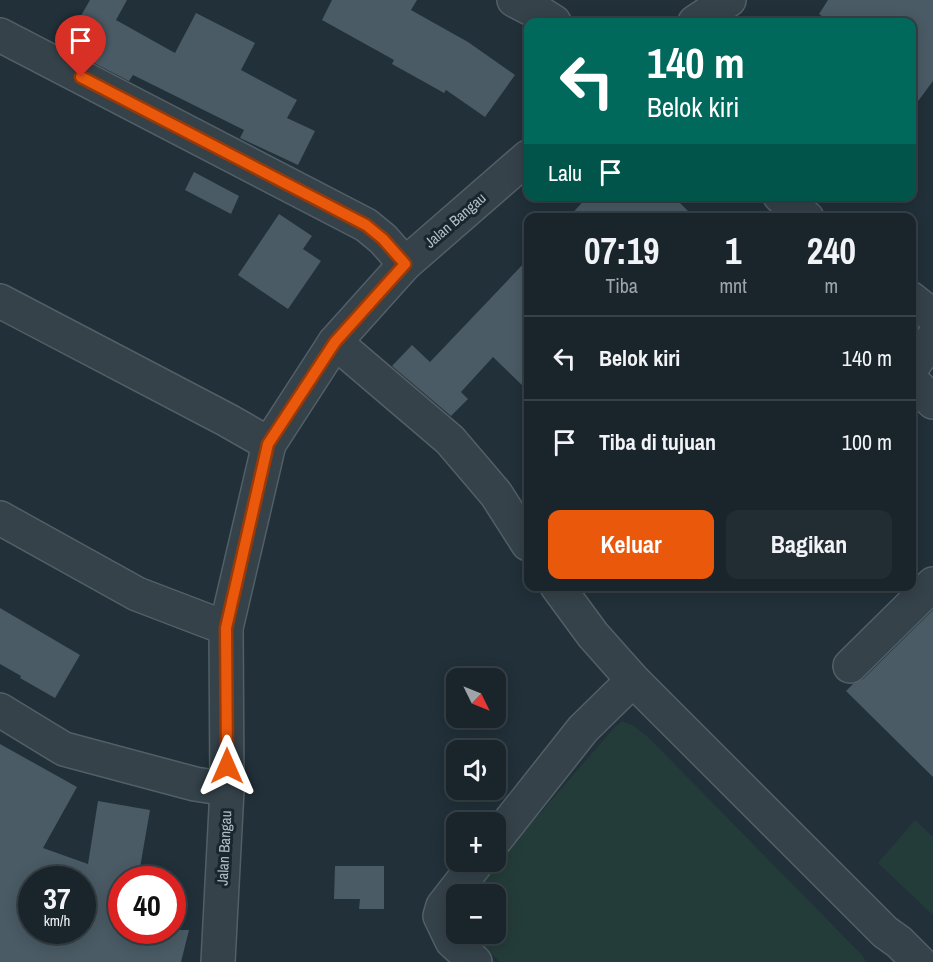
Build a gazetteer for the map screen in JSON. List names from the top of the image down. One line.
{"streets":{"street":["Jalan Bangau"]},"north":"bottom right","page":{"turn":["140 m","Belok kiri"],"then":"Lalu","eta":["07:19","Tiba","1","mnt","240","m"],"list":[{"name":"Belok kiri","value":"140 m"},{"name":"Tiba di tujuan","value":"100 m"}],"buttons":["Keluar","Bagikan"],"map_buttons":["+","−"],"speed":"37 km/h","limit":"40"}}
